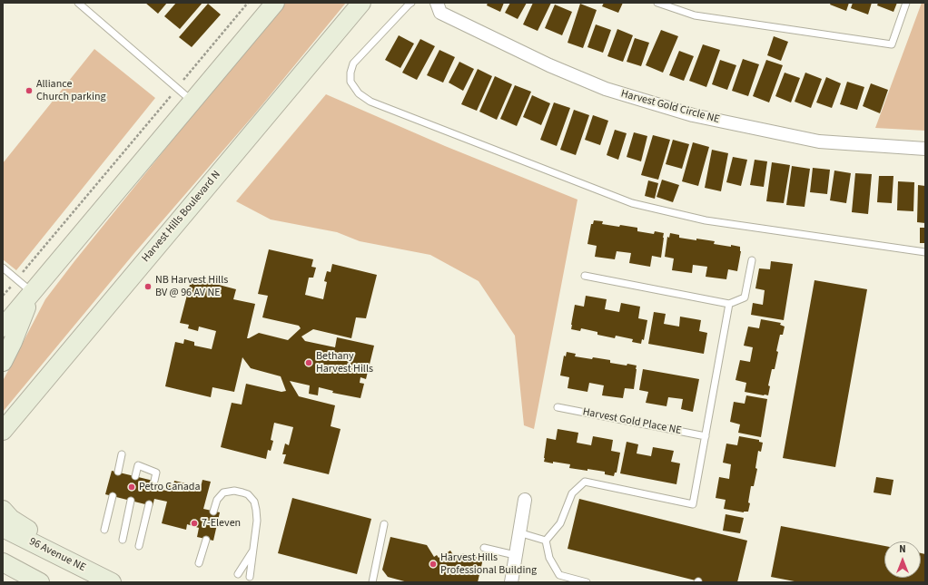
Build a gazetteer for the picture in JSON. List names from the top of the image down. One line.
{"streets":{"main road":["Harvest Hills Boulevard N","96 Avenue NE"],"street":["Harvest Gold Circle NE"],"lane":["Harvest Gold Place NE"]},"places":["Alliance Church parking","NB Harvest Hills BV @ 96 AV NE","Bethany Harvest Hills","Petro Canada","7-Eleven","Harvest Hills Professional Building"],"north":"top"}
